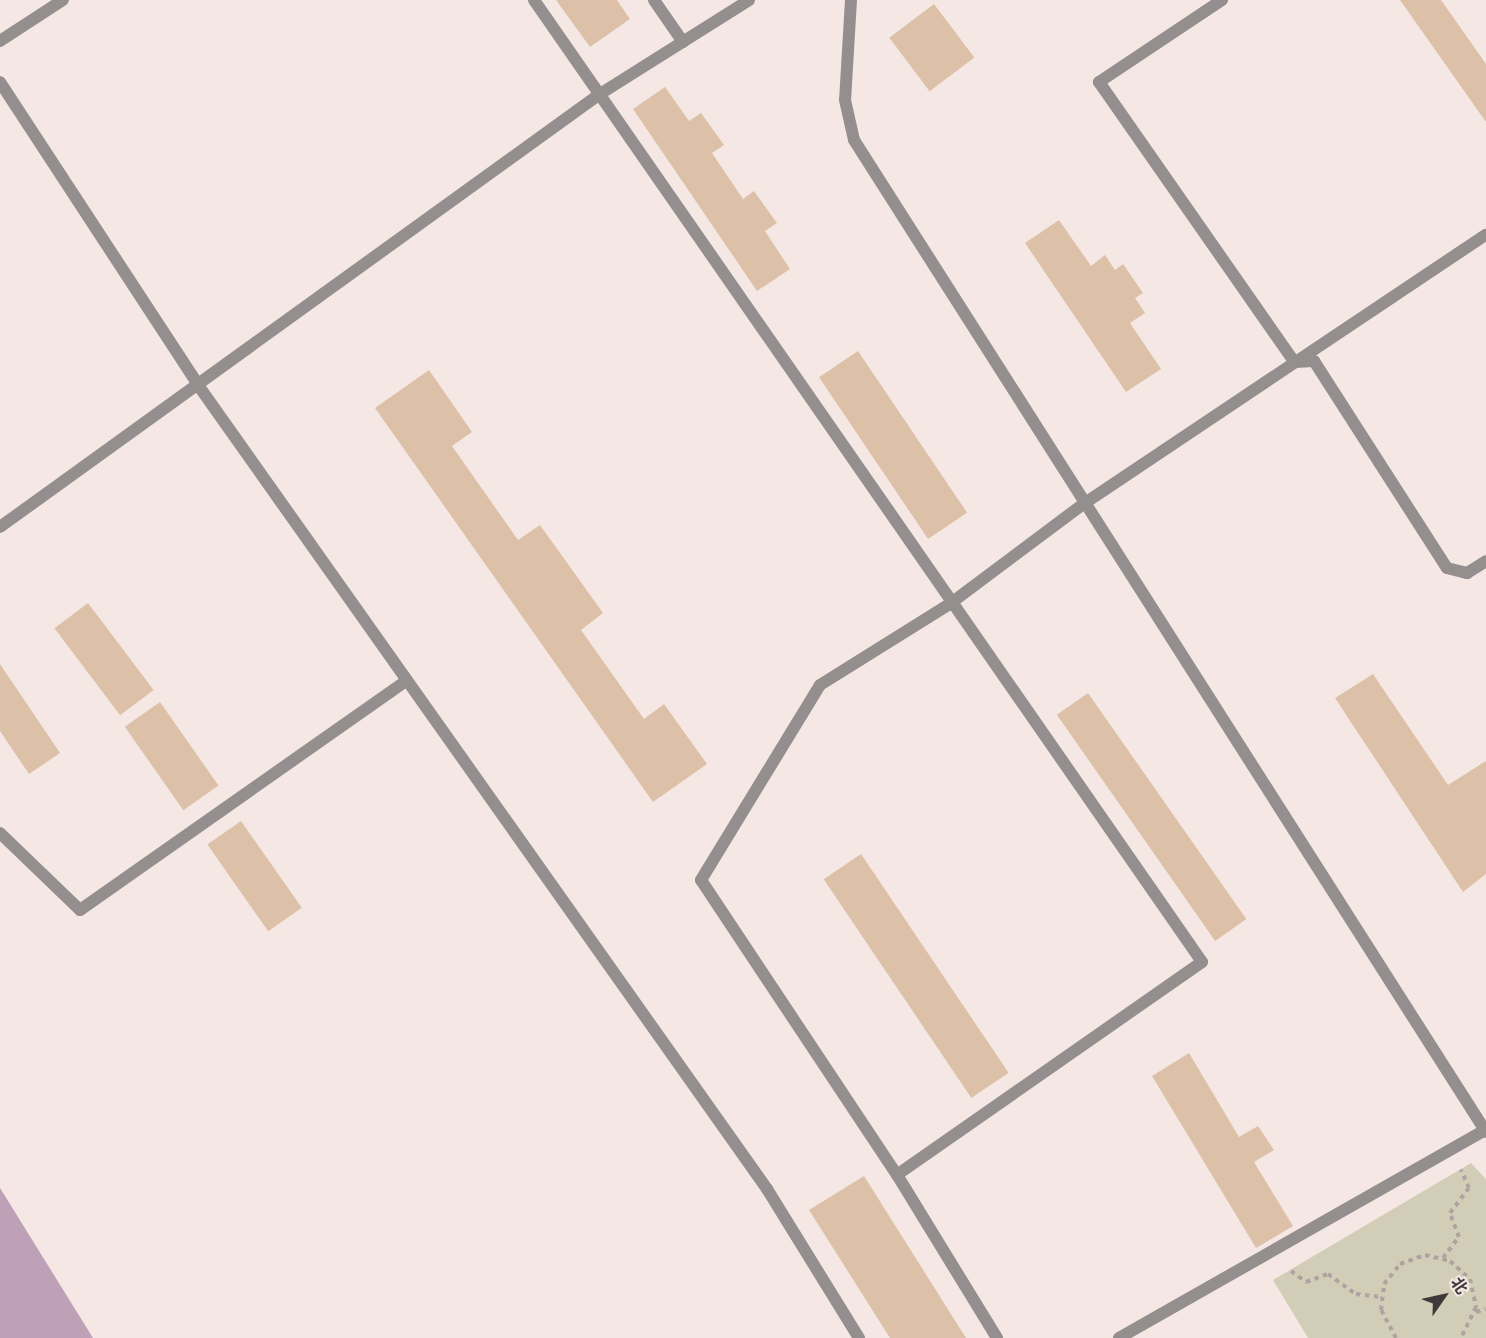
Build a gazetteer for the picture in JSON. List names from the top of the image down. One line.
{"north":"top right"}
